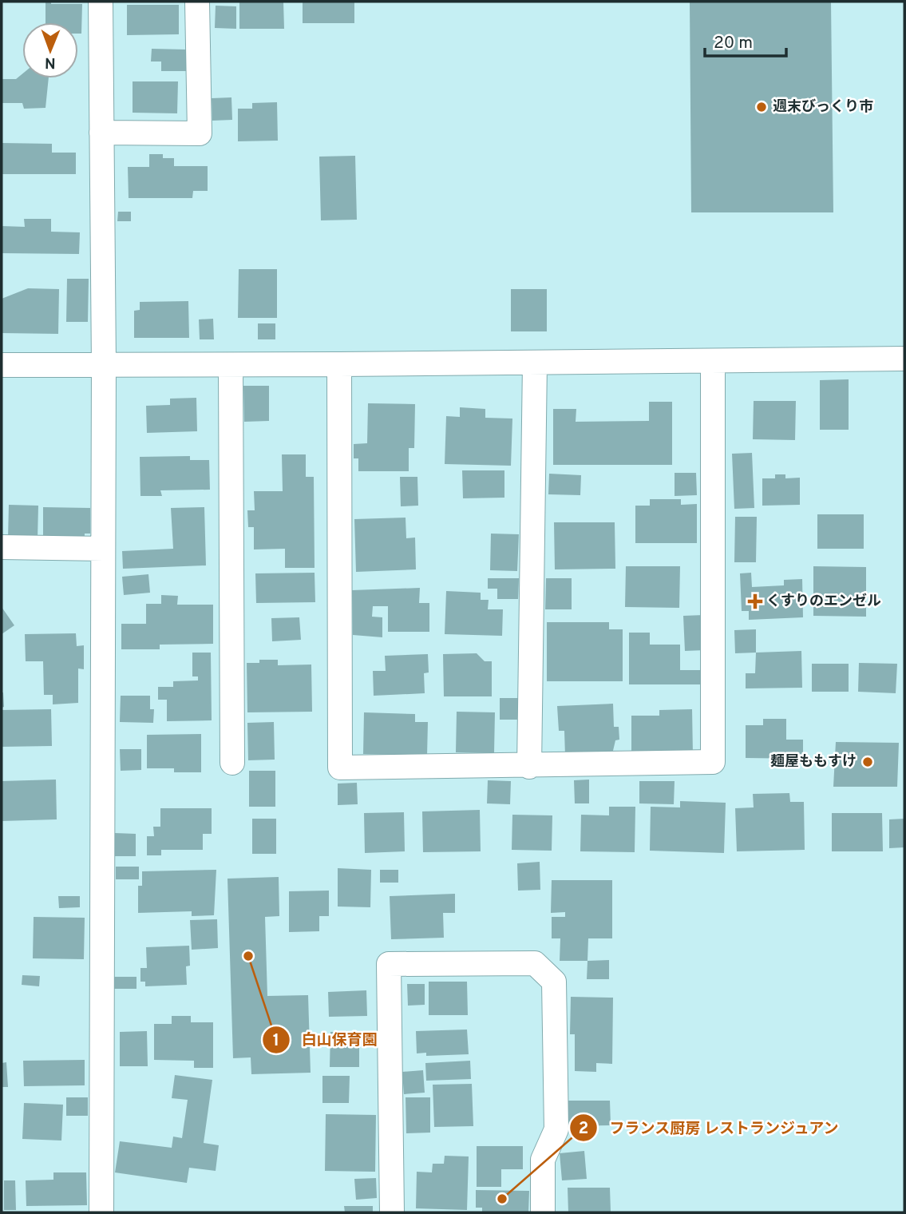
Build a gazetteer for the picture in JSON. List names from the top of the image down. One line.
{"places":{"other":["週末びっくり市","麺屋ももすけ","白山保育園","フランス厨房 レストランジュアン"],"health":["くすりのエンゼル"]},"scale_bar":"20 m","north":"bottom"}
